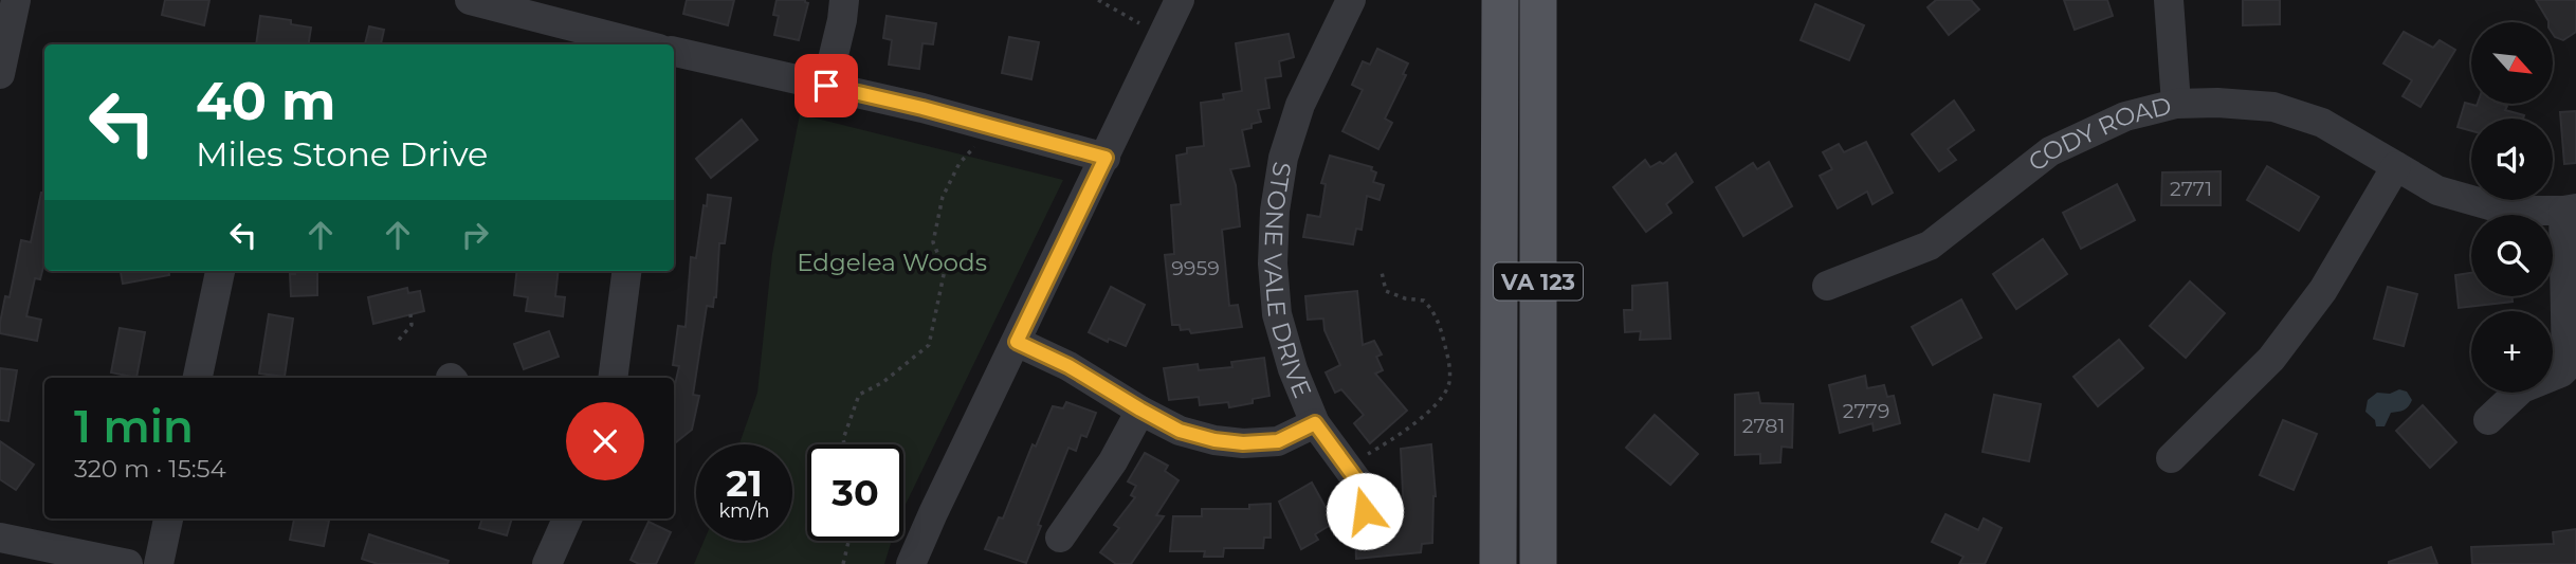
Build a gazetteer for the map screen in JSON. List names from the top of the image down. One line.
{"streets":{"main road":["VA 123"],"street":["CODY ROAD","STONE VALE DRIVE"]},"parks":["Edgelea Woods"],"house_numbers":["2771","9959","2779","2781"],"north":"bottom right","page":{"map_buttons":"+","turn":["40 m","Miles Stone Drive"],"heading":["1 min","320 m · 15:54"],"speed":"21 km/h","limit":"30"}}
